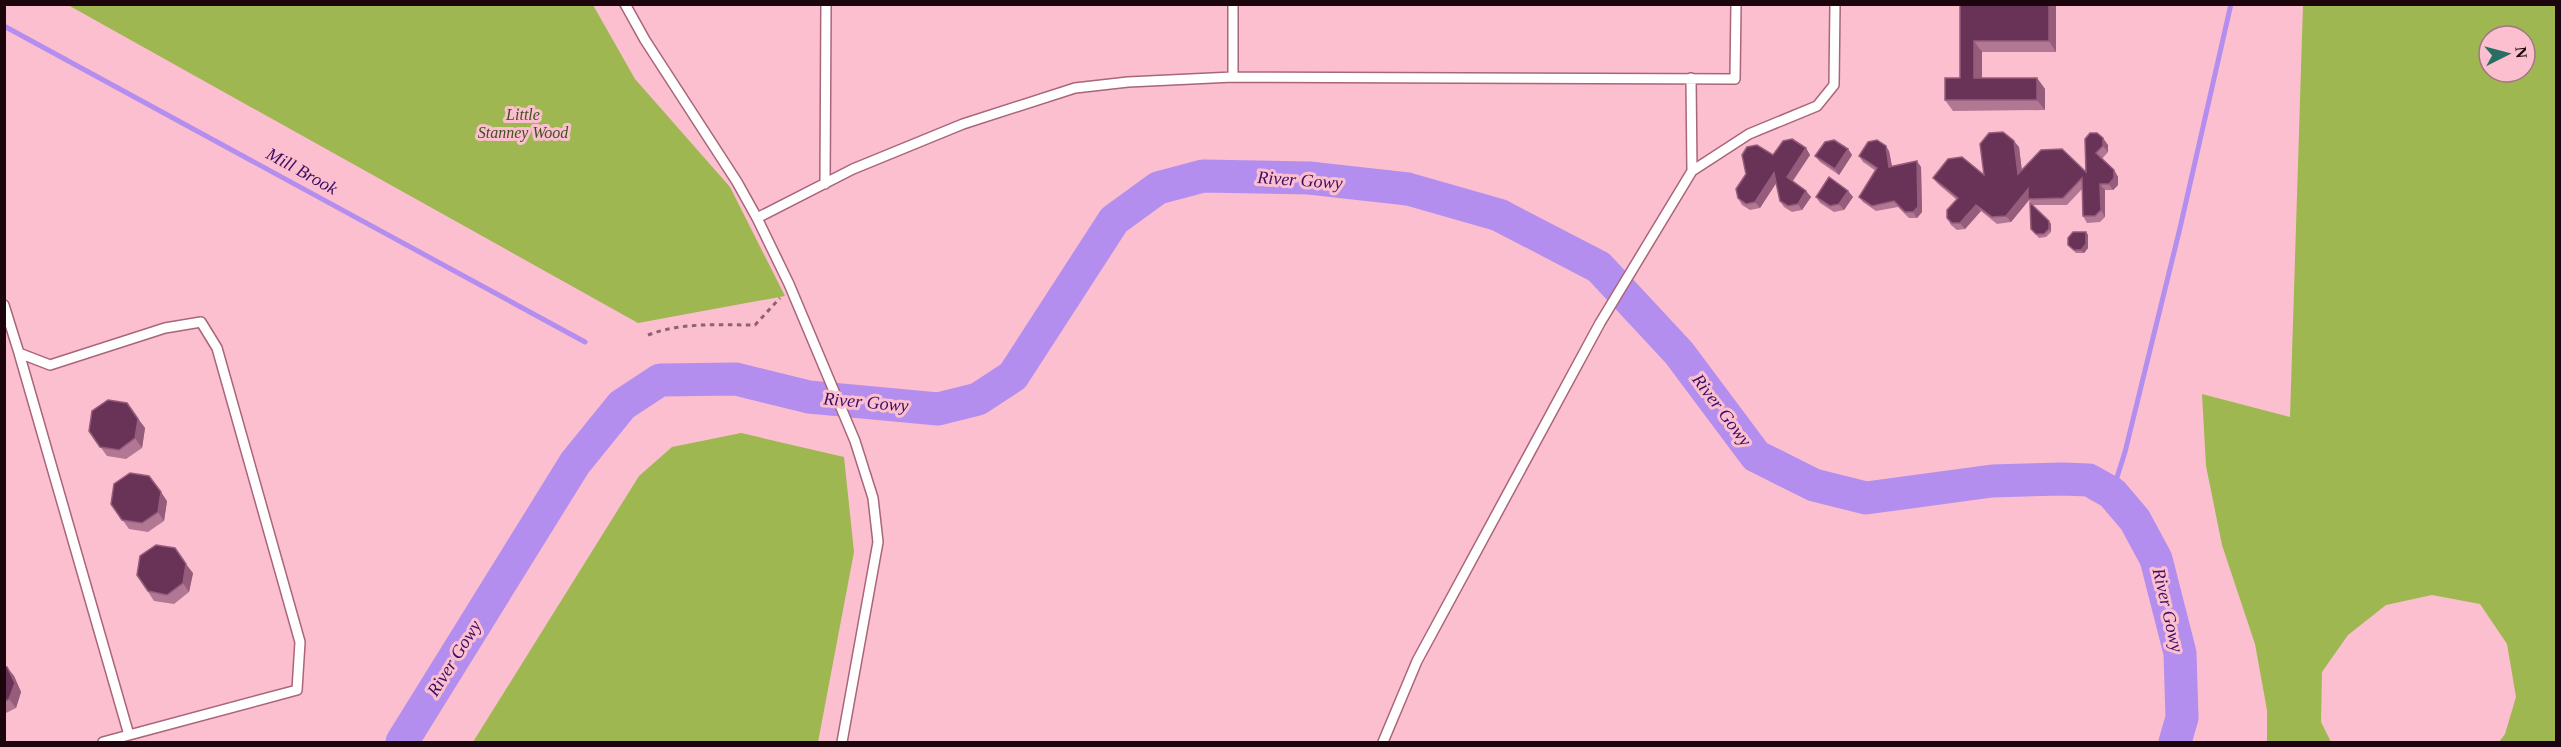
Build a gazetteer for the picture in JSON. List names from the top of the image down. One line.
{"water":["Mill Brook","River Gowy"],"parks":["Little Stanney Wood"],"north":"right"}
